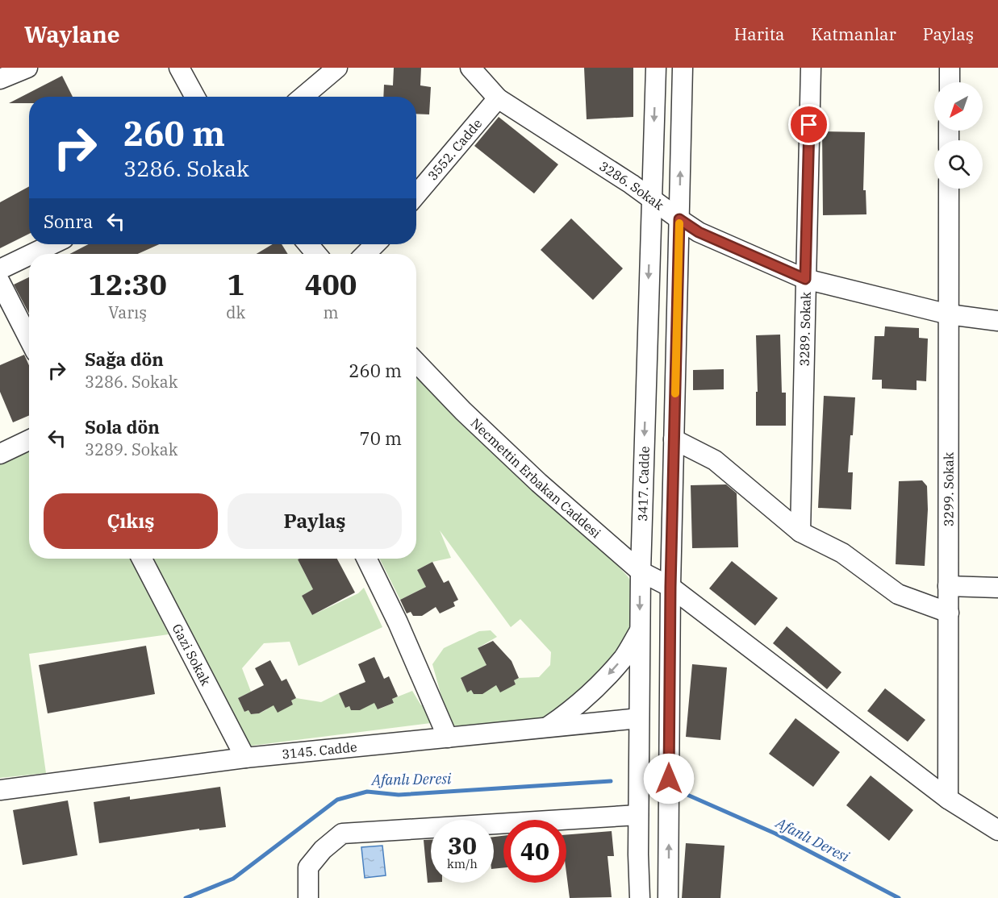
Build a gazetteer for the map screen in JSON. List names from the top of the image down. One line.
{"streets":{"street":["3552. Cadde","3286. Sokak","3289. Sokak","Necmettin Erbakan Caddesi","3417. Cadde","3299. Sokak","Gazi Sokak","3145. Cadde"]},"crossings":[["3552. Cadde","3286. Sokak"],["3286. Sokak","3289. Sokak"],["3286. Sokak","3417. Cadde"],["3286. Sokak","3299. Sokak"],["Necmettin Erbakan Caddesi","3417. Cadde"],["Necmettin Erbakan Caddesi","3299. Sokak"],["3417. Cadde","3145. Cadde"],["Gazi Sokak","3145. Cadde"]],"water":["Afanlı Deresi"],"north":"bottom left","page":{"header":"Waylane","nav":["Harita","Katmanlar","Paylaş"],"turn":["260 m","3286. Sokak"],"then":"Sonra","eta":["12:30","Varış","1","dk","400","m"],"list":[{"name":"Sağa dön","note":"3286. Sokak","value":"260 m"},{"name":"Sola dön","note":"3289. Sokak","value":"70 m"}],"buttons":["Çıkış","Paylaş"],"speed":"30 km/h","limit":"40"}}
